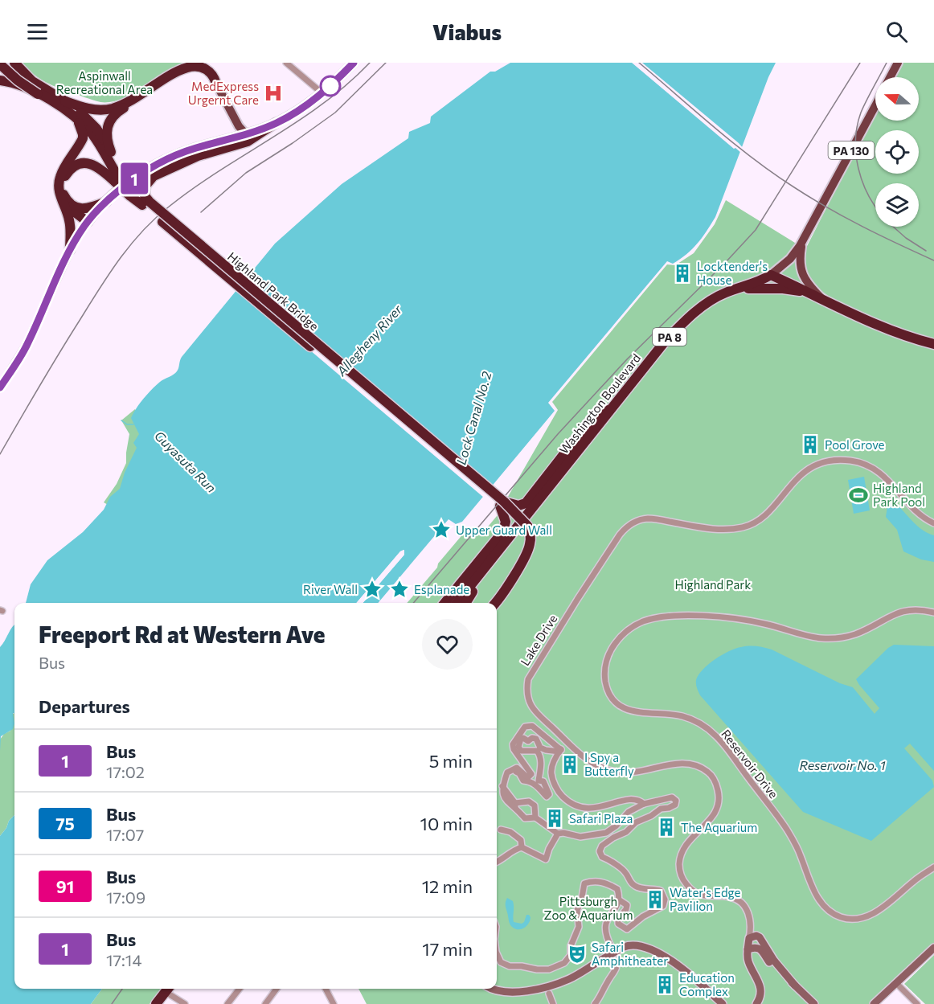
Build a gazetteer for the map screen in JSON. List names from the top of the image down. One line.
{"streets":{"highway":["Highland Park Bridge","PA 8","Washington Boulevard"],"main road":["PA 130"],"street":["Lake Drive","Reservoir Drive"]},"crossings":[["PA 130","PA 8"],["PA 130","Washington Boulevard"],["Highland Park Bridge","Washington Boulevard"],["PA 8","Washington Boulevard"]],"water":["Allegheny River","Lock Canal No. 2","Guyasuta Run","Reservoir No. 1"],"parks":["Aspinwall Recreational Area","Highland Park","Pittsburgh Zoo & Aquarium"],"places":{"hospital":["MedExpress Urgernt Care"],"building":["Locktender's House","Pool Grove","I Spy a Butterfly","Safari Plaza","The Aquarium","Water's Edge Pavilion","Education Complex"],"sports":["Highland Park Pool"],"place":["Upper Guard Wall","River Wall","Esplanade"],"theatre":["Safari Amphitheater"]},"lines":["bus line 1"],"north":"left","page":{"header":"Viabus","on_map":"1","heading":[["Freeport Rd at Western Ave","Bus"],"Departures"],"list":[{"mark":"1","name":"Bus","note":"17:02","value":"5 min"},{"mark":"75","name":"Bus","note":"17:07","value":"10 min"},{"mark":"91","name":"Bus","note":"17:09","value":"12 min"},{"mark":"1","name":"Bus","note":"17:14","value":"17 min"}]}}
